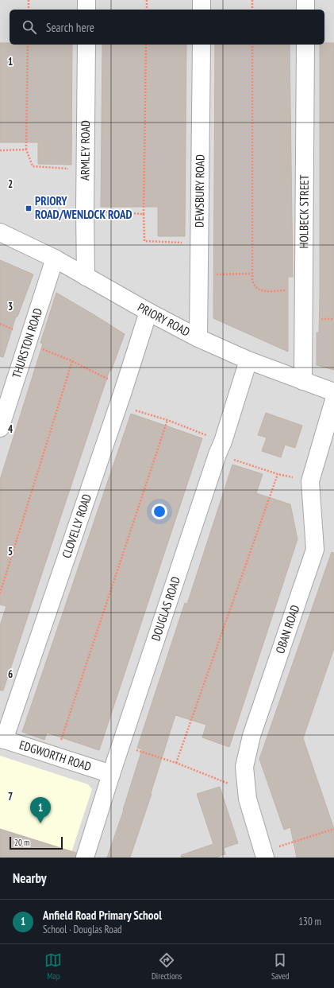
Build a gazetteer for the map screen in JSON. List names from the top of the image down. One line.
{"streets":{"street":["ARMLEY ROAD","DEWSBURY ROAD","HOLBECK STREET","PRIORY ROAD","THURSTON ROAD","CLOVELLY ROAD","DOUGLAS ROAD","OBAN ROAD","EDGWORTH ROAD"]},"crossings":[["ARMLEY ROAD","PRIORY ROAD"],["DEWSBURY ROAD","PRIORY ROAD"],["HOLBECK STREET","PRIORY ROAD"],["PRIORY ROAD","THURSTON ROAD"],["PRIORY ROAD","CLOVELLY ROAD"],["PRIORY ROAD","DOUGLAS ROAD"],["CLOVELLY ROAD","EDGWORTH ROAD"],["DOUGLAS ROAD","EDGWORTH ROAD"]],"places":{"transit":["PRIORY ROAD/WENLOCK ROAD"]},"scale_bar":"20 m","page":{"search":"Search here","pins":"1","scale":"20 m","heading":"Nearby","list":[{"mark":"1","name":"Anfield Road Primary School","note":"School · Douglas Road","value":"130 m"}],"nav":["Map","Directions","Saved"]},"grid":{"rows":["1","2","3","4","5","6","7"]}}
